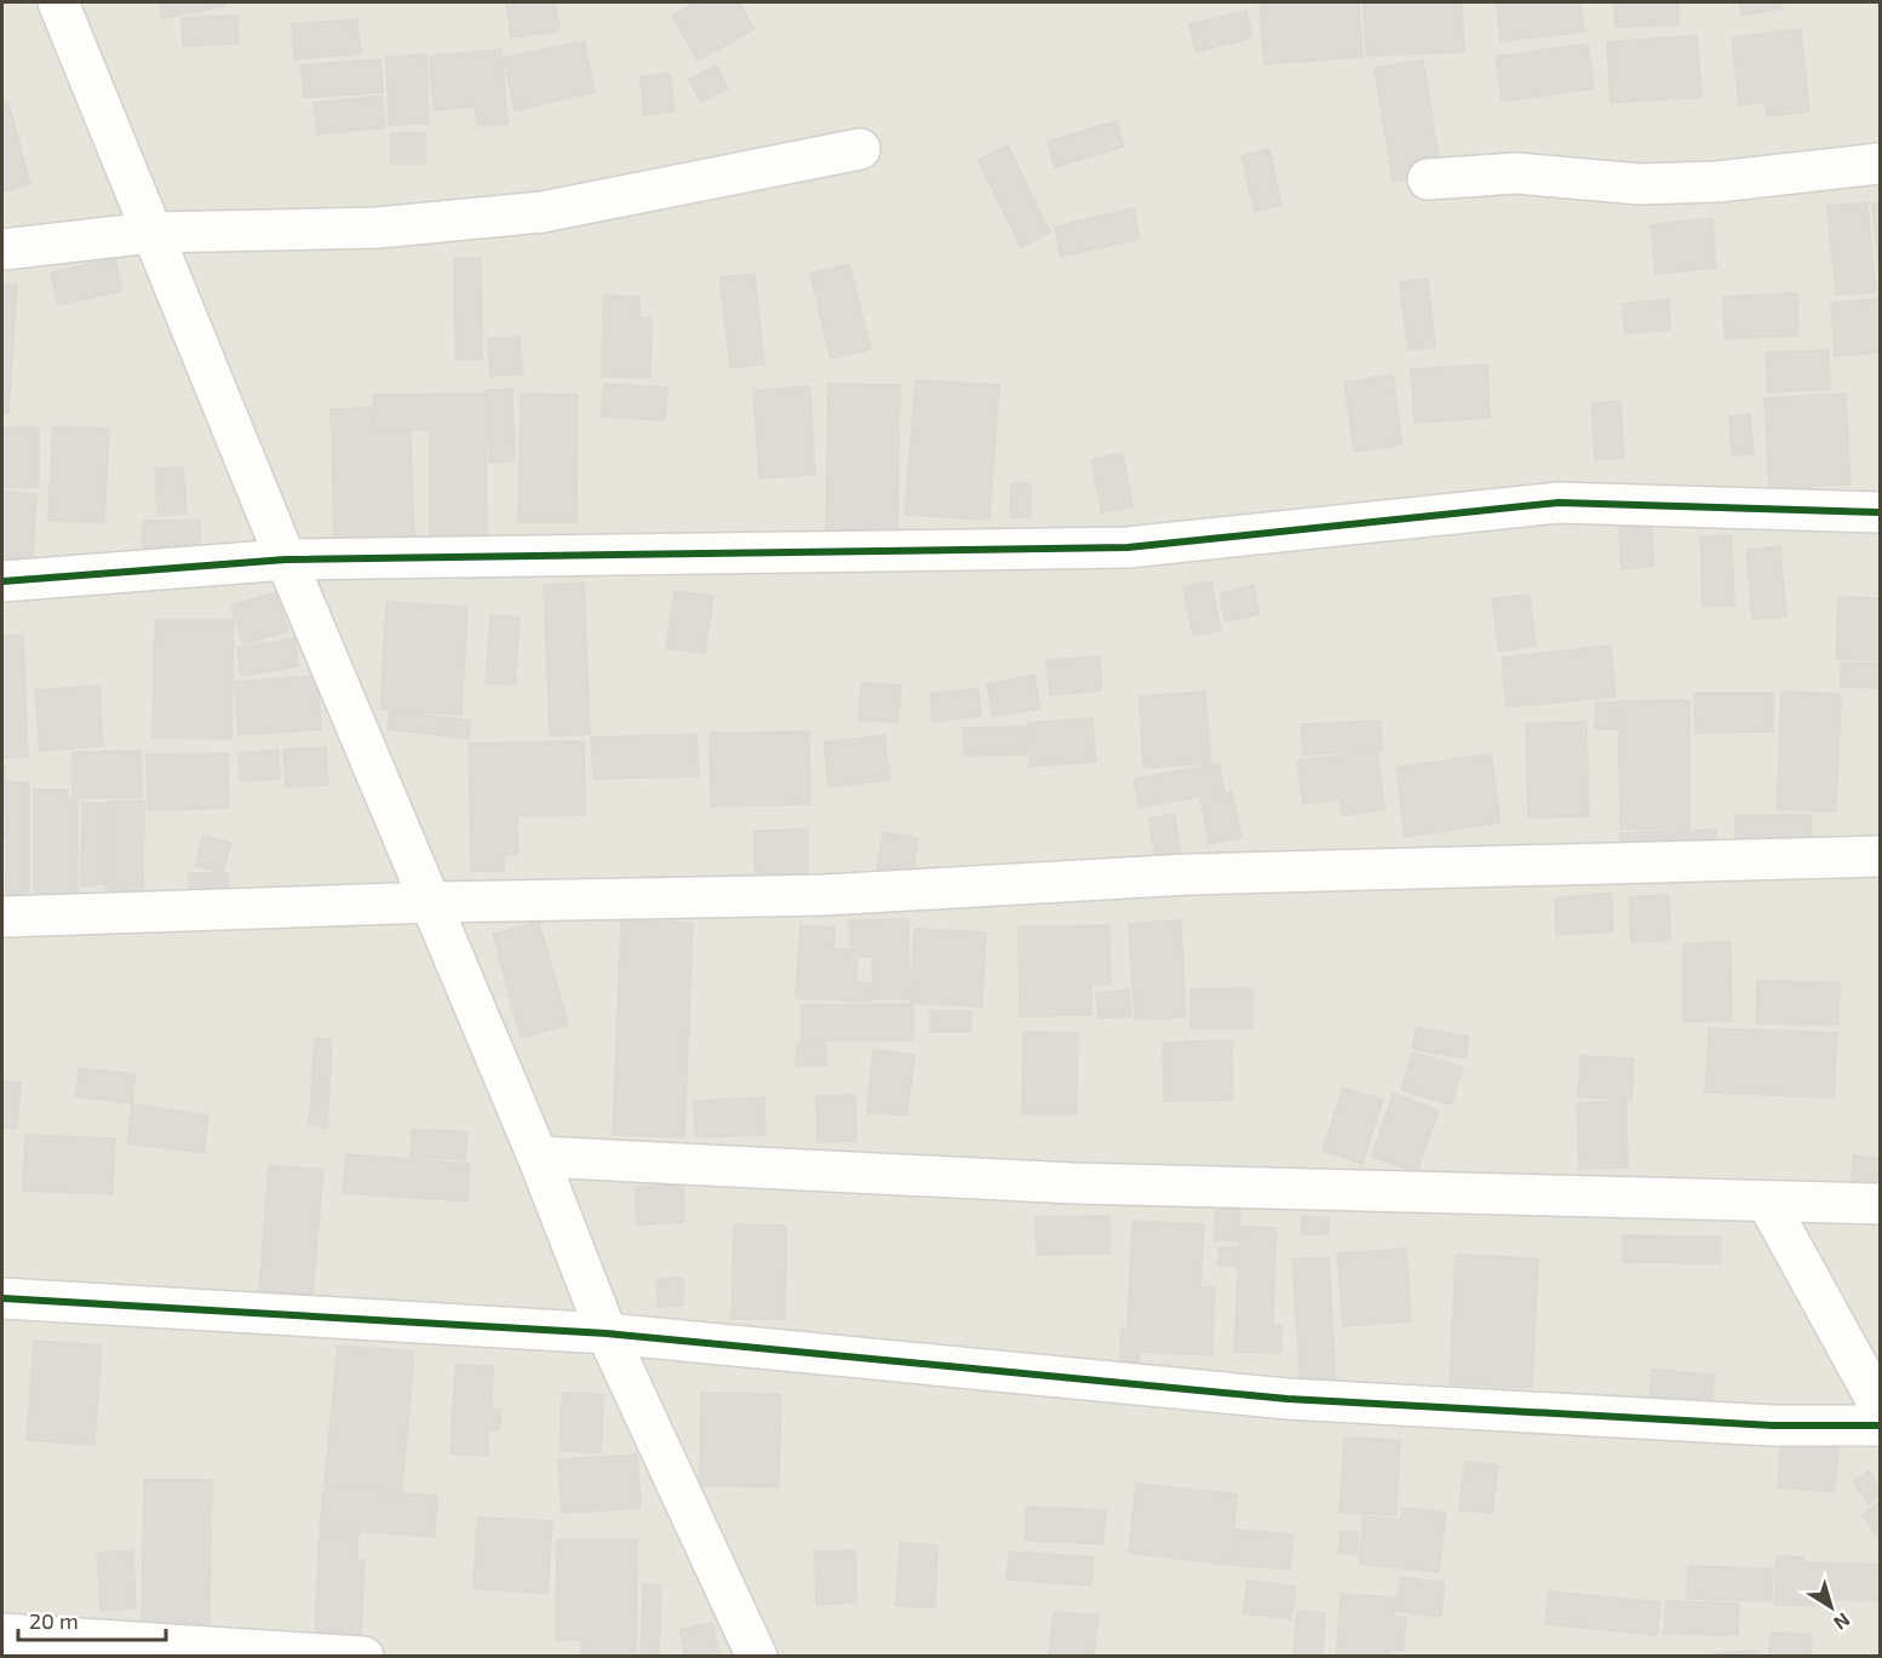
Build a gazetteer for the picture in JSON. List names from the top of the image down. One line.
{"scale_bar":"20 m","north":"bottom right"}
